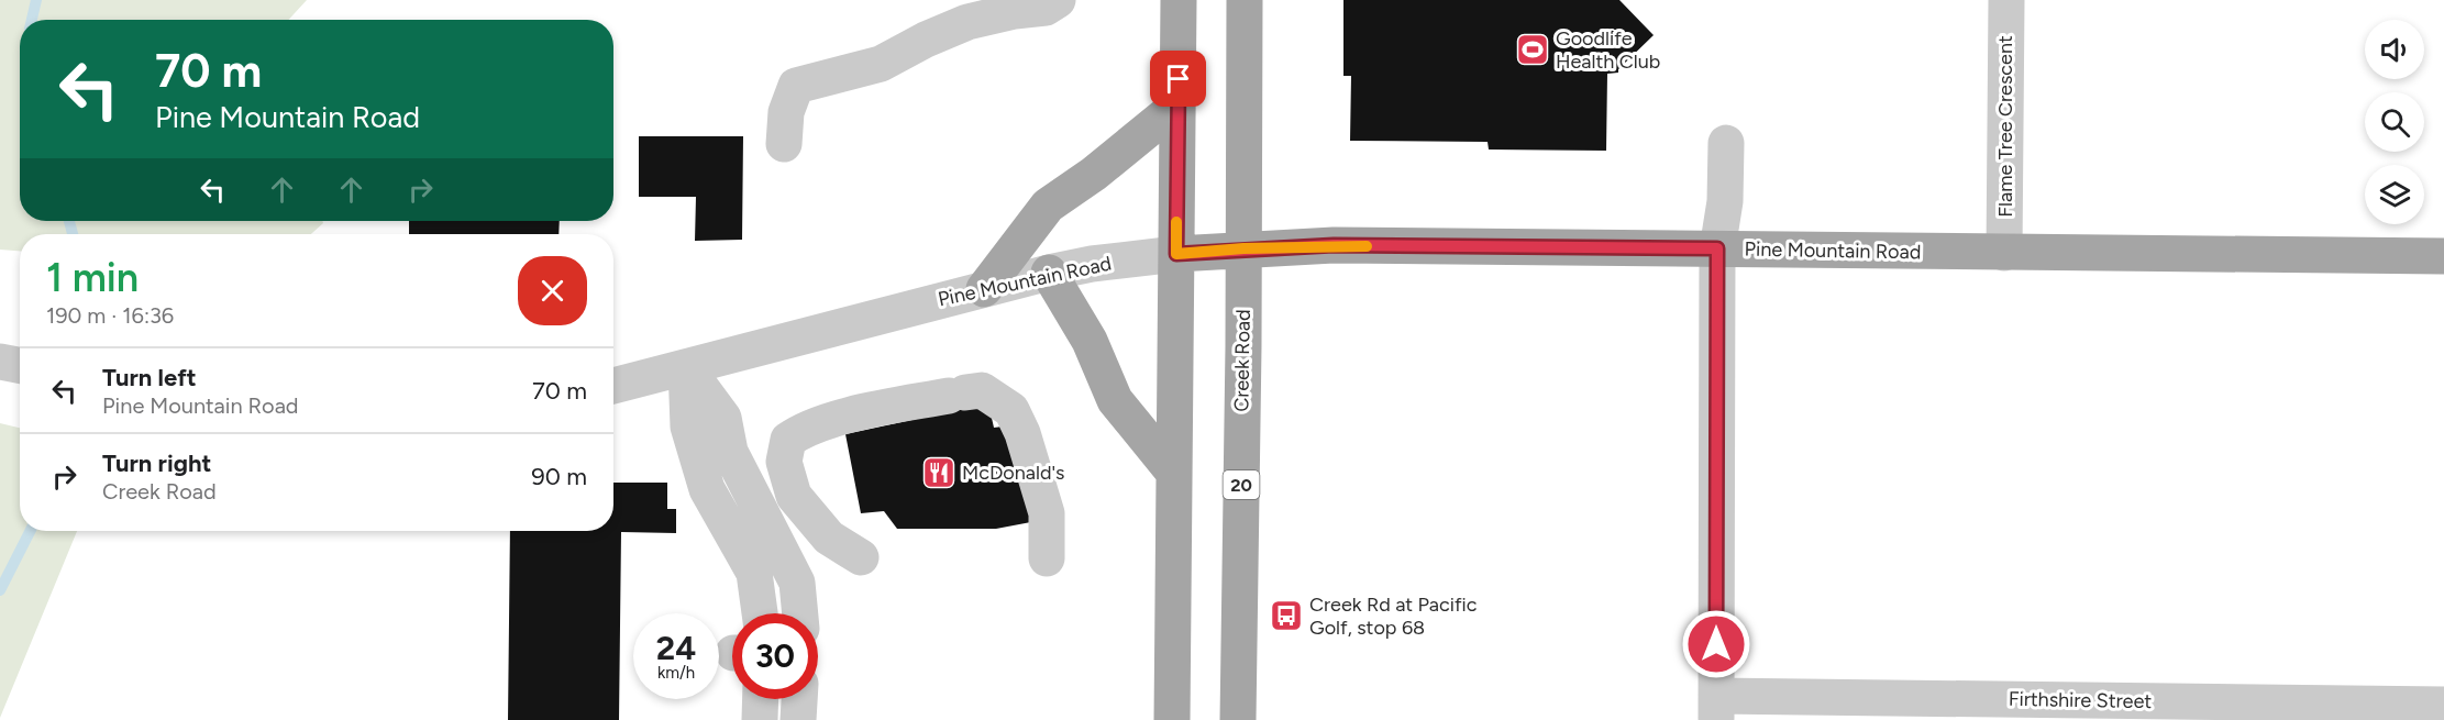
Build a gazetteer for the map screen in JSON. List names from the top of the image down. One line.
{"streets":{"main road":["Pine Mountain Road","Creek Road","20"],"street":["Flame Tree Crescent","Firthshire Street"]},"crossings":[["Flame Tree Crescent","Pine Mountain Road"],["Pine Mountain Road","Creek Road"]],"places":{"sports":["Goodlife Health Club"],"restaurant":["McDonald's"],"bus stop":["Creek Rd at Pacific Golf, stop 68"]},"page":{"turn":["70 m","Pine Mountain Road"],"heading":["1 min","190 m · 16:36"],"list":[{"name":"Turn left","note":"Pine Mountain Road","value":"70 m"},{"name":"Turn right","note":"Creek Road","value":"90 m"}],"speed":"24 km/h","limit":"30"}}
